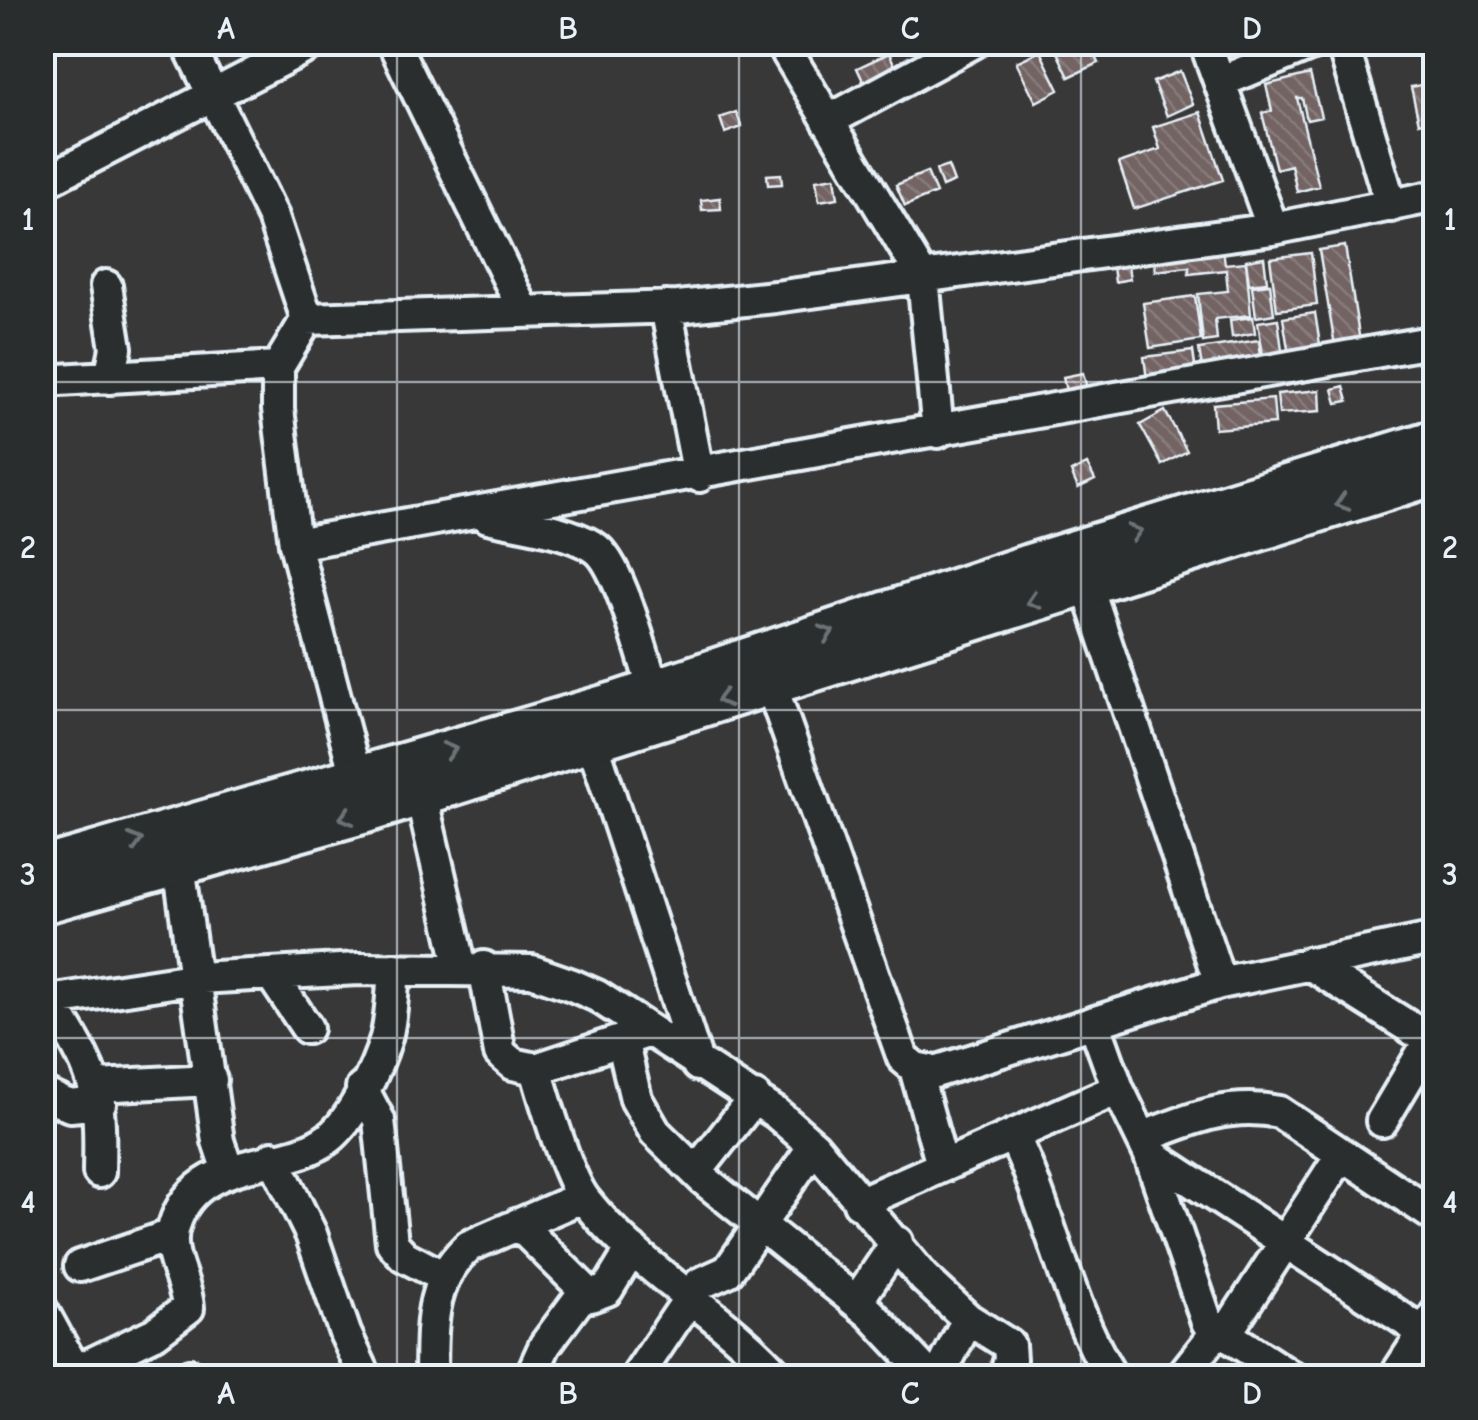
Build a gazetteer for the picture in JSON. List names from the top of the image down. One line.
{"grid":{"columns":["A","B","C","D"],"rows":["1","2","3","4"]}}
